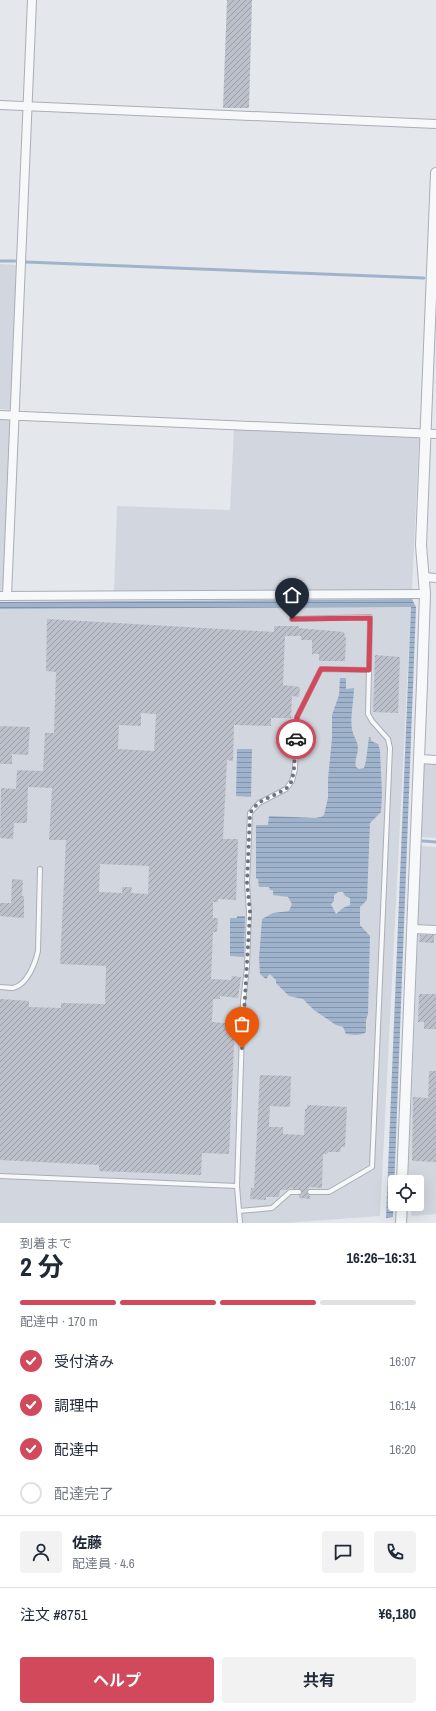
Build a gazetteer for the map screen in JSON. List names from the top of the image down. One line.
{"page":{"heading":["2 分","到着まで","16:26–16:31"],"panel":["佐藤","配達員 · 4.6","注文 #8751","¥6,180"],"bar":"配達中 · 170 m","list":[["受付済み","16:07"],["調理中","16:14"],["配達中","16:20"],"配達完了"],"buttons":["ヘルプ","共有"]}}
